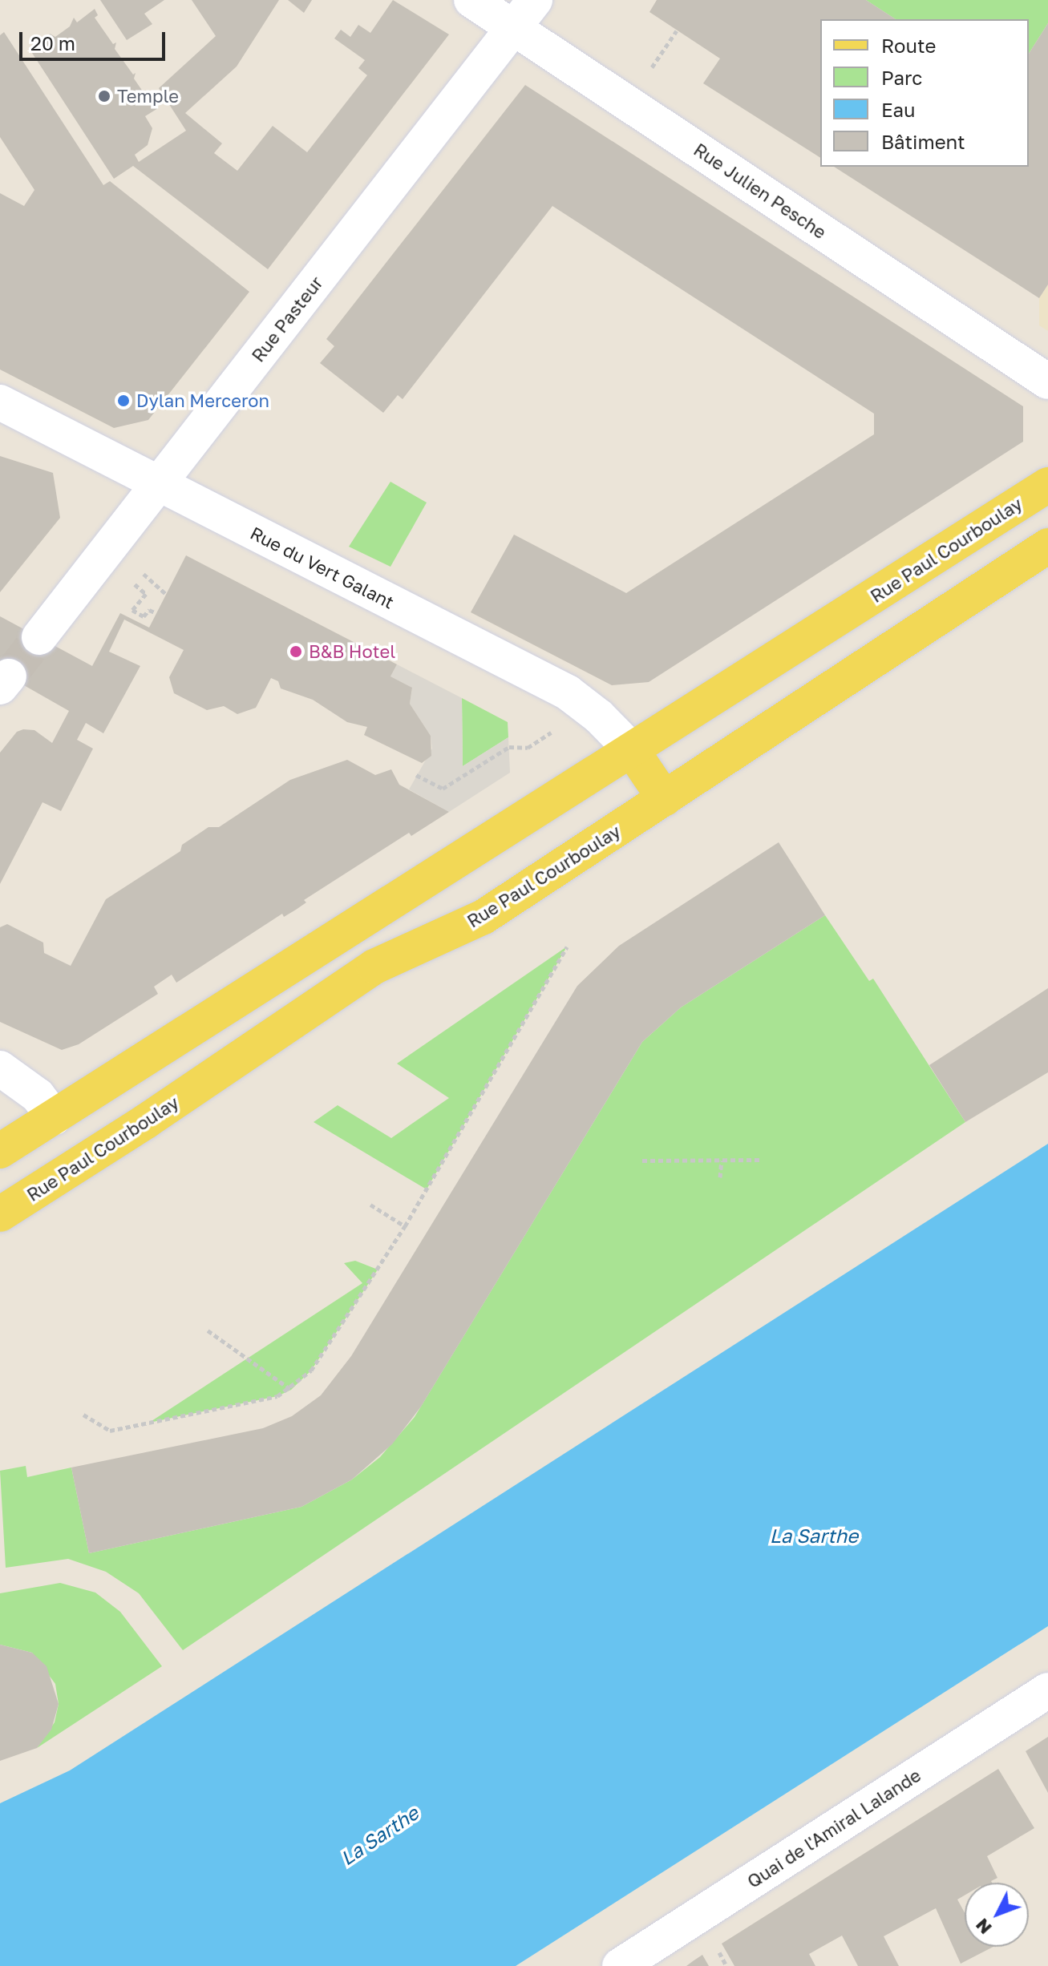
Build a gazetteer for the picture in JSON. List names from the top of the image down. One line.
{"streets":{"main road":["Rue Paul Courboulay"],"street":["Rue Julien Pesche","Rue Pasteur","Rue du Vert Galant","Quai de l'Amiral Lalande"]},"crossings":[["Rue Julien Pesche","Rue Pasteur"],["Rue Pasteur","Rue du Vert Galant"],["Rue Paul Courboulay","Rue du Vert Galant"]],"water":["La Sarthe"],"places":["Temple","Dylan Merceron","B&B Hotel"],"legend":["Route","Parc","Eau","Bâtiment"],"scale_bar":"20 m","north":"bottom left"}
